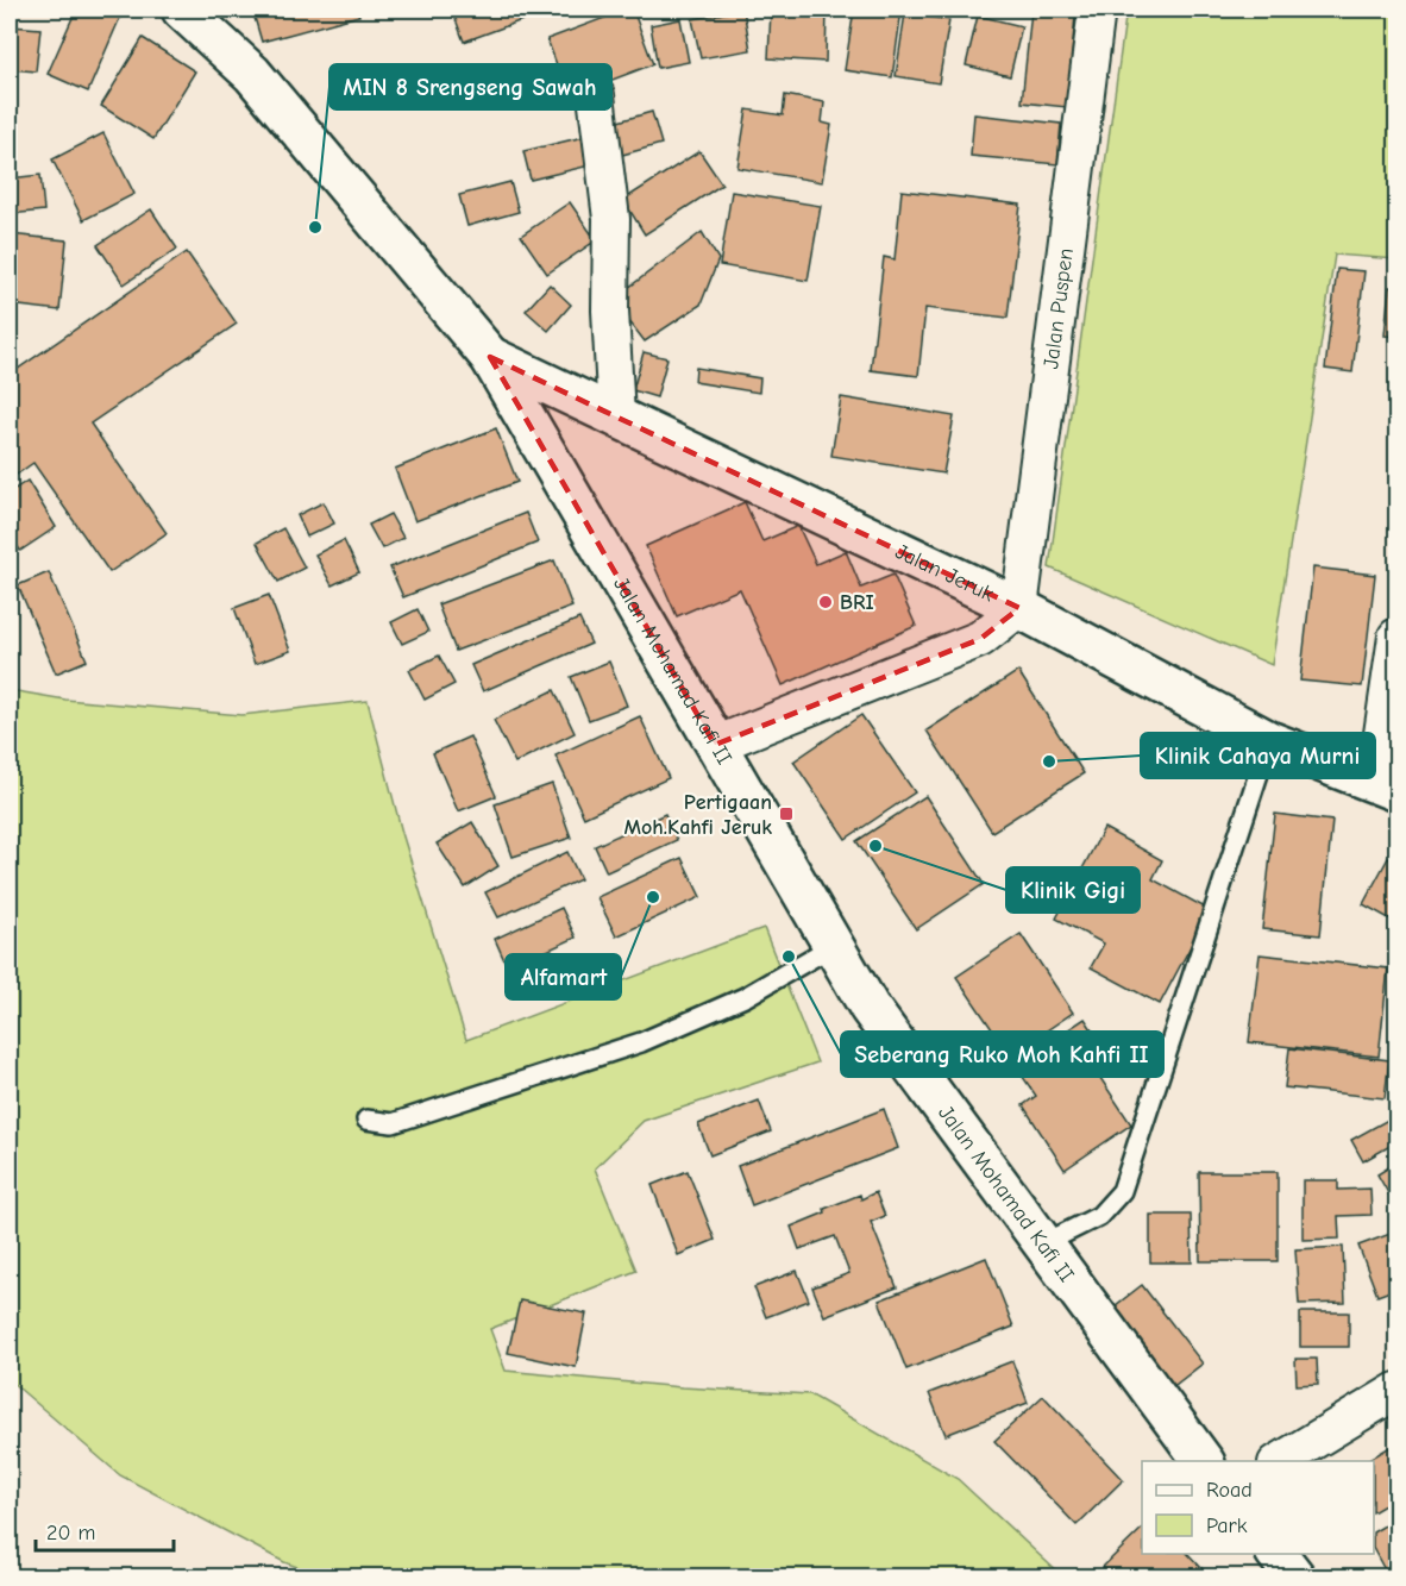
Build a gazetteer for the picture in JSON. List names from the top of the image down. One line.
{"streets":{"main road":["Jalan Jeruk","Jalan Mohamad Kafi II"],"street":["Jalan Puspen"]},"crossings":[["Jalan Puspen","Jalan Jeruk"],["Jalan Jeruk","Jalan Mohamad Kafi II"]],"places":{"other":["MIN 8 Srengseng Sawah","BRI","Klinik Cahaya Murni","Klinik Gigi","Alfamart","Seberang Ruko Moh Kahfi II"],"transit":["Pertigaan Moh.Kahfi Jeruk"]},"legend":["Road","Park"],"scale_bar":"20 m"}
